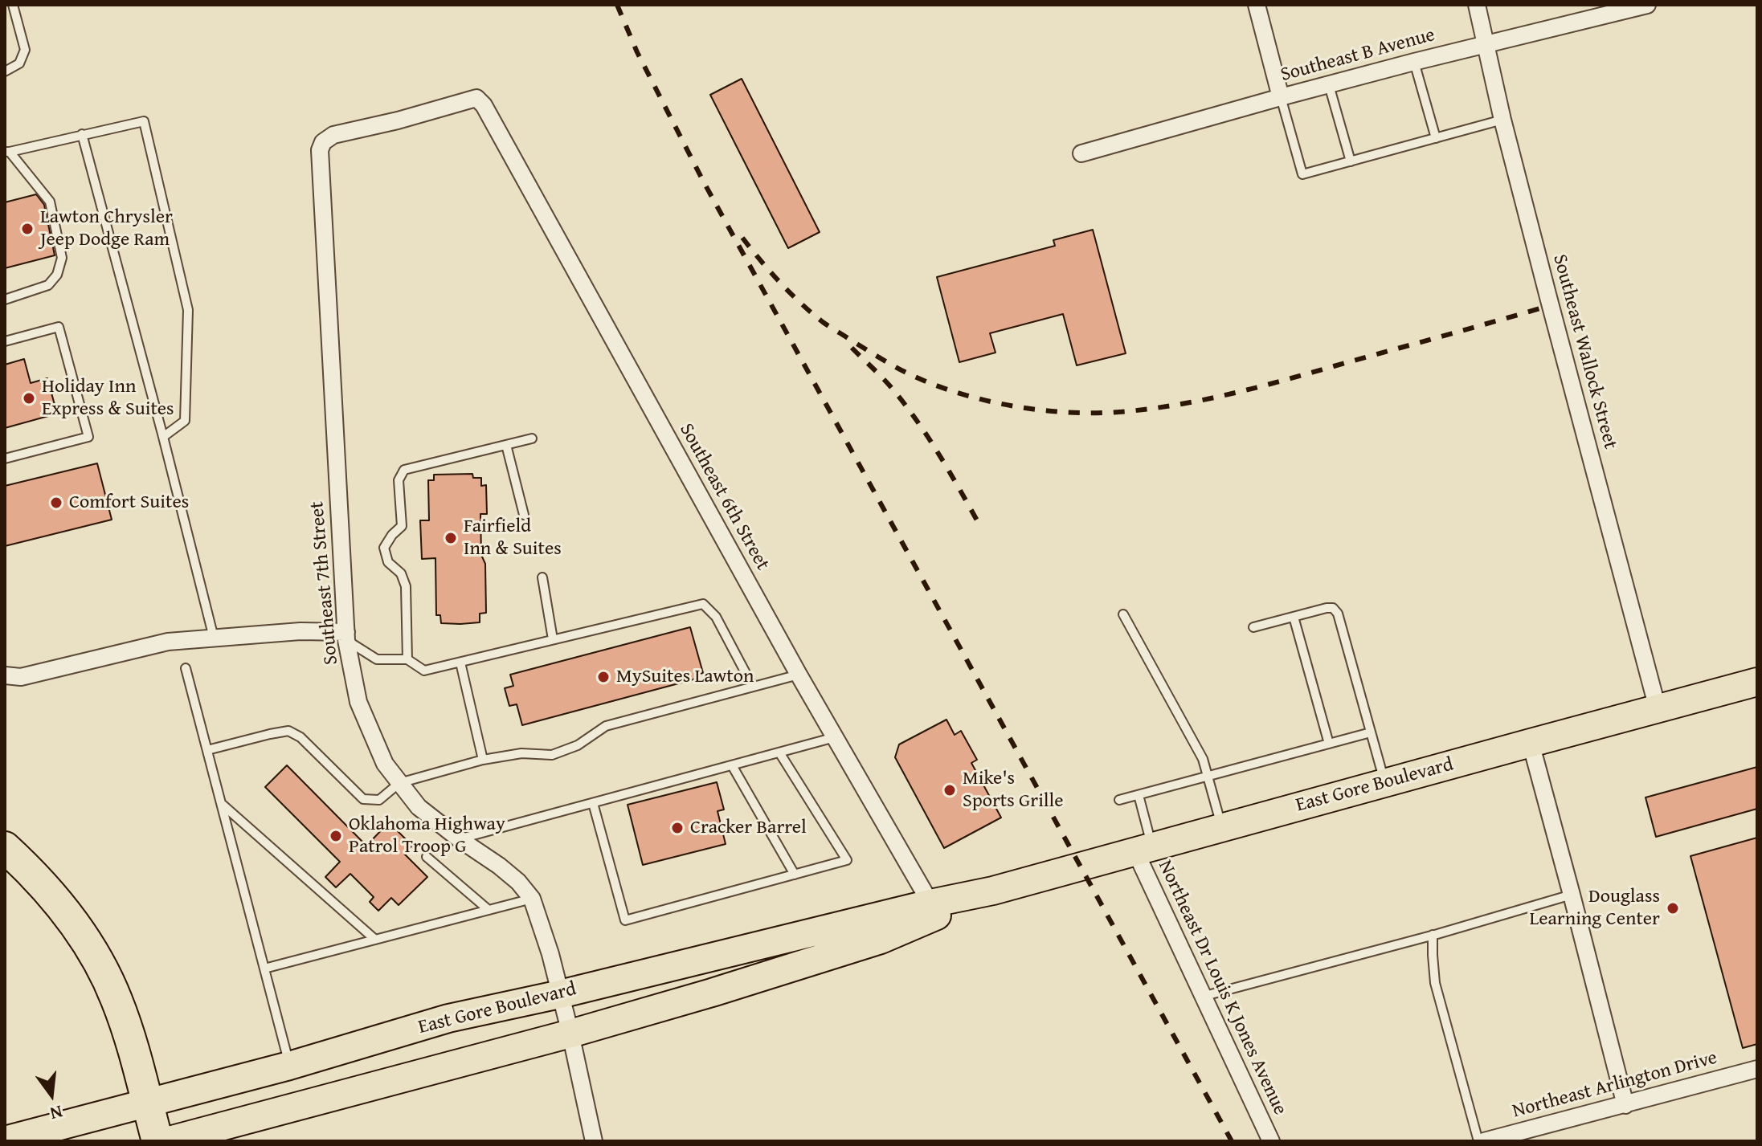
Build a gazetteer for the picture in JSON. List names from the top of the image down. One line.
{"streets":{"main road":["East Gore Boulevard"],"street":["Southeast B Avenue","Southeast Wallock Street","Southeast 6th Street","Southeast 7th Street","Northeast Dr Louis K Jones Avenue","Northeast Arlington Drive"]},"crossings":[["Southeast B Avenue","Southeast Wallock Street"],["Southeast Wallock Street","East Gore Boulevard"],["Southeast 6th Street","Southeast 7th Street"],["Southeast 6th Street","East Gore Boulevard"],["Southeast 7th Street","East Gore Boulevard"],["East Gore Boulevard","Northeast Dr Louis K Jones Avenue"]],"places":["Lawton Chrysler Jeep Dodge Ram","Holiday Inn Express & Suites","Comfort Suites","Fairfield Inn & Suites","MySuites Lawton","Mike's Sports Grille","Cracker Barrel","Oklahoma Highway Patrol Troop G","Douglass Learning Center"],"north":"bottom"}
